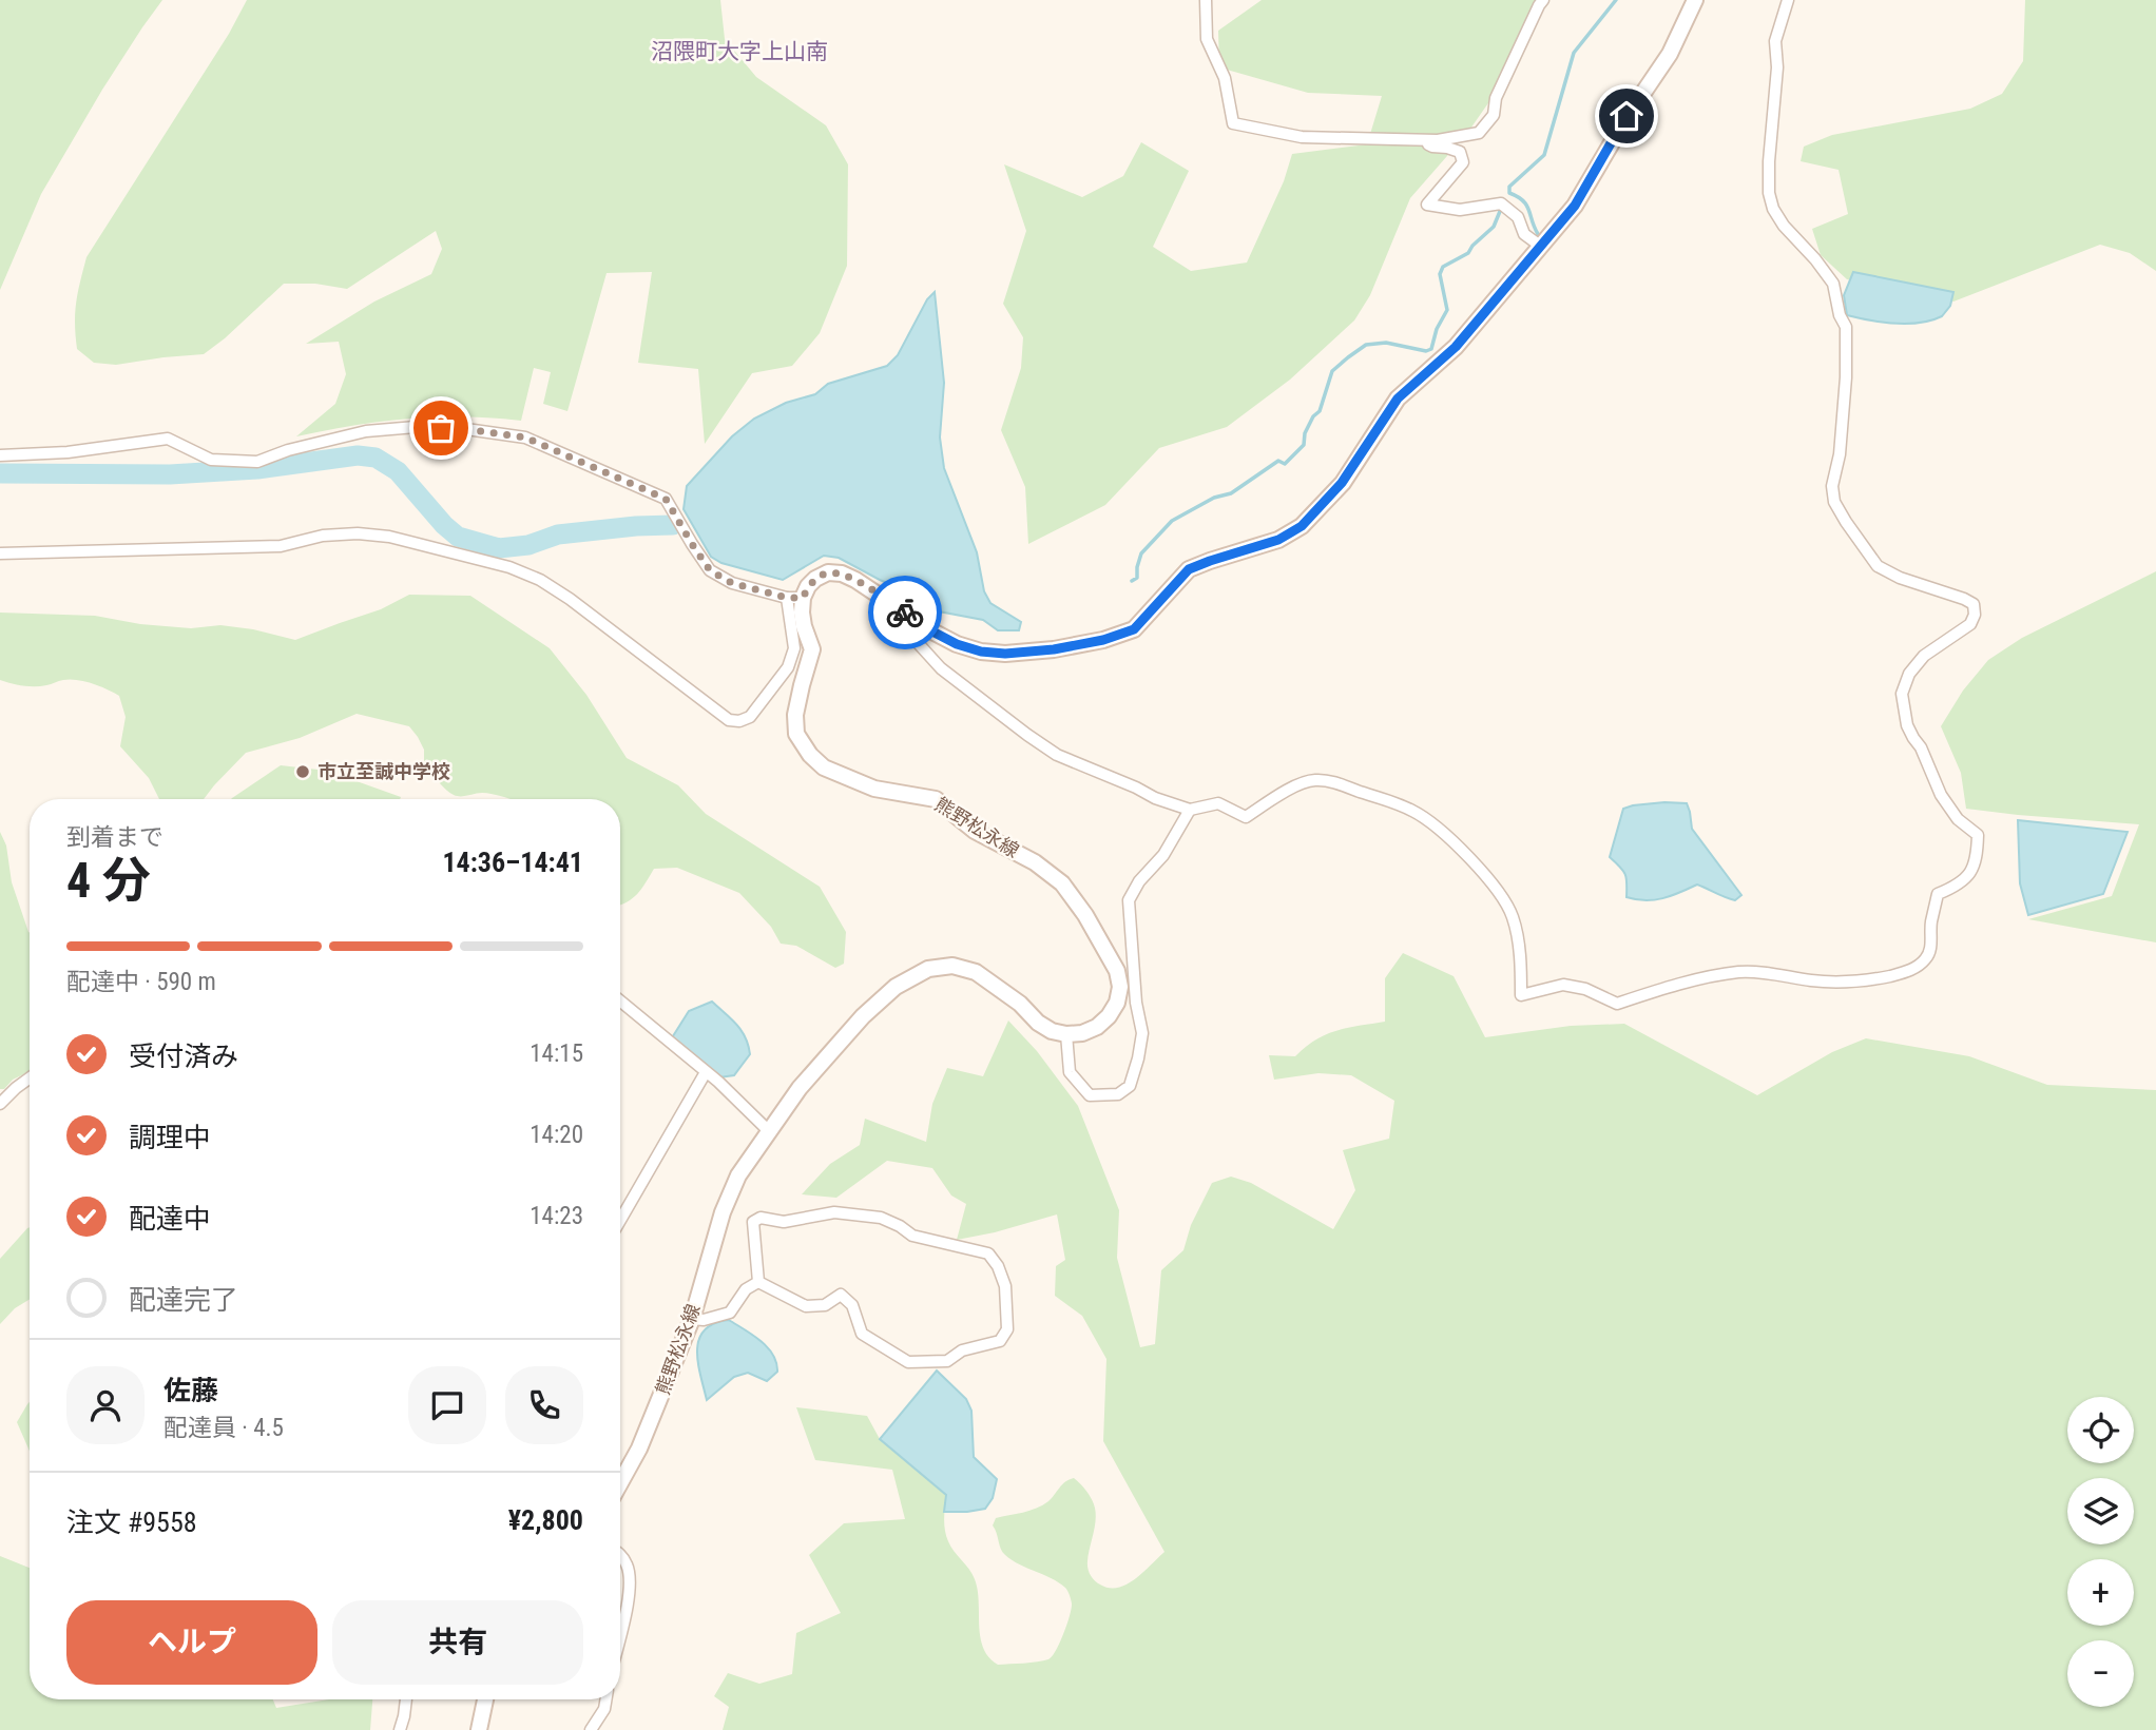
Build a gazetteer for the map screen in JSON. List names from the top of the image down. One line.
{"streets":{"main road":["熊野松永線"]},"districts":["沼隈町大字上山南"],"places":["市立至誠中学校"],"page":{"heading":["4 分","到着まで","14:36–14:41"],"panel":["佐藤","配達員 · 4.5","注文 #9558","¥2,800"],"bar":"配達中 · 590 m","list":[["受付済み","14:15"],["調理中","14:20"],["配達中","14:23"],"配達完了"],"map_buttons":["+","−"],"buttons":["ヘルプ","共有"]}}
